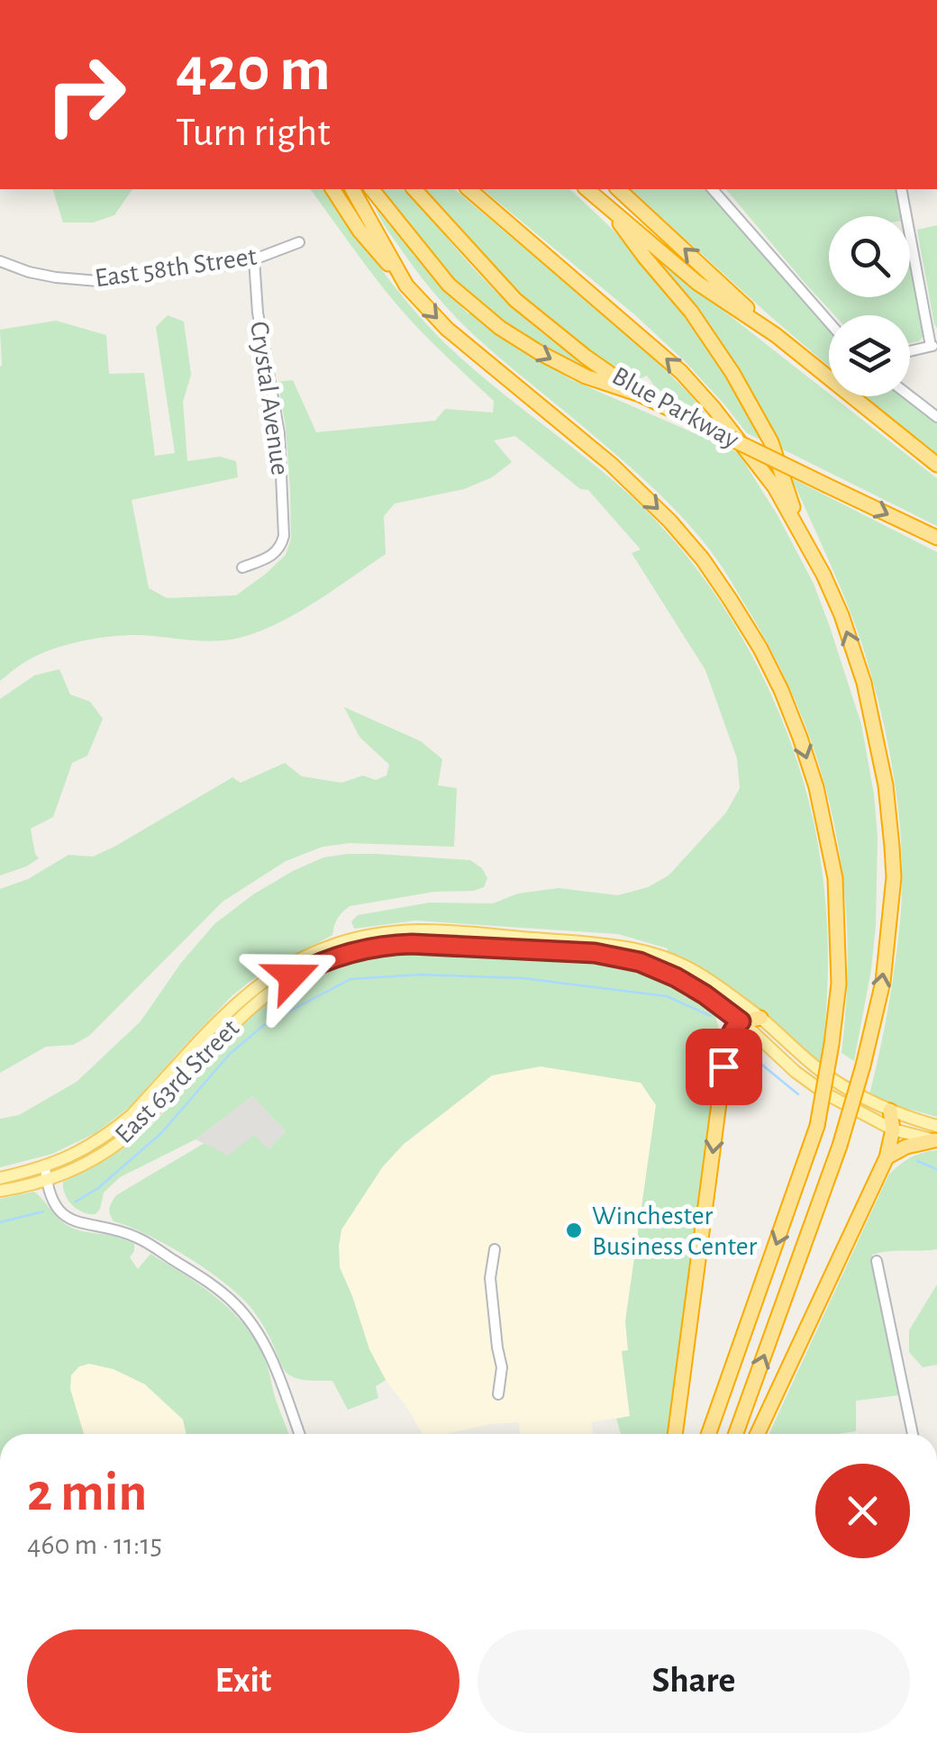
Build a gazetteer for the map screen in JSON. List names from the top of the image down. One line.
{"streets":{"highway":["Blue Parkway"],"main road":["East 63rd Street"],"street":["East 58th Street","Crystal Avenue"]},"crossings":[["East 58th Street","Crystal Avenue"]],"places":["Winchester Business Center"],"page":{"turn":["420 m","Turn right"],"heading":["2 min","460 m · 11:15"],"buttons":["Exit","Share"]}}
